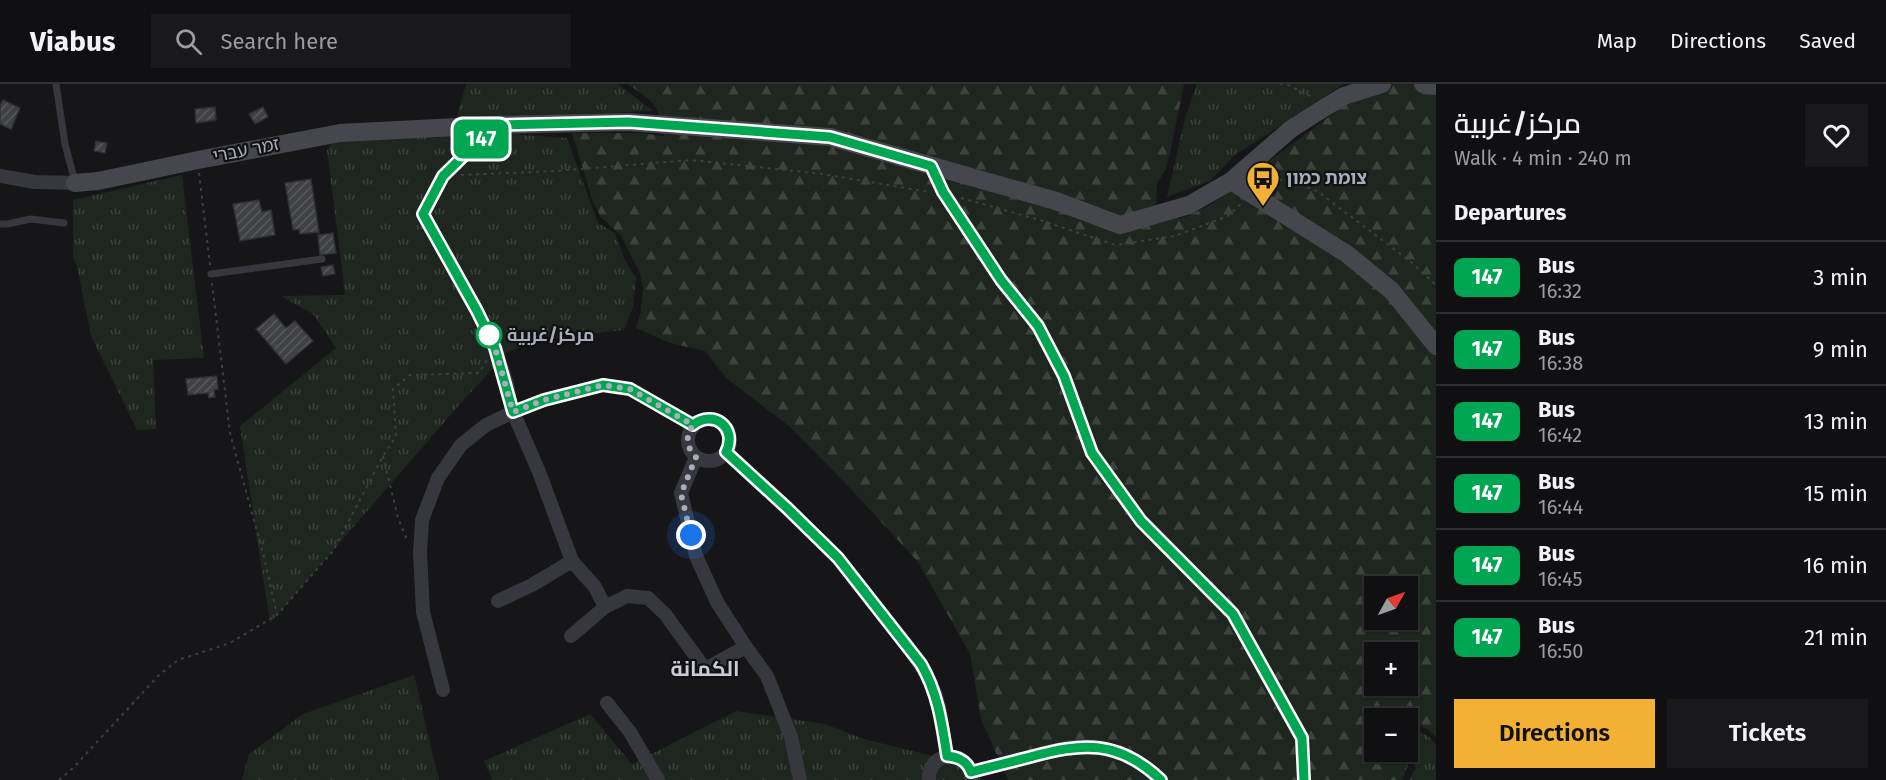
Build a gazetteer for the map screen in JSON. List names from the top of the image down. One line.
{"streets":{"main road":["זמר עברי"]},"districts":["الكمانة"],"places":{"bus stop":["צומת כמון"],"other":["مركز/غربية"]},"lines":["bus line 147"],"north":"top right","page":{"header":"Viabus","search":"Search here","nav":["Map","Directions","Saved"],"on_map":"147","heading":[["مركز/غربية","Walk · 4 min · 240 m"],"Departures"],"list":[{"mark":"147","name":"Bus","note":"16:32","value":"3 min"},{"mark":"147","name":"Bus","note":"16:38","value":"9 min"},{"mark":"147","name":"Bus","note":"16:42","value":"13 min"},{"mark":"147","name":"Bus","note":"16:44","value":"15 min"},{"mark":"147","name":"Bus","note":"16:45","value":"16 min"},{"mark":"147","name":"Bus","note":"16:50","value":"21 min"}],"map_buttons":["+","−"],"buttons":["Directions","Tickets"]}}
